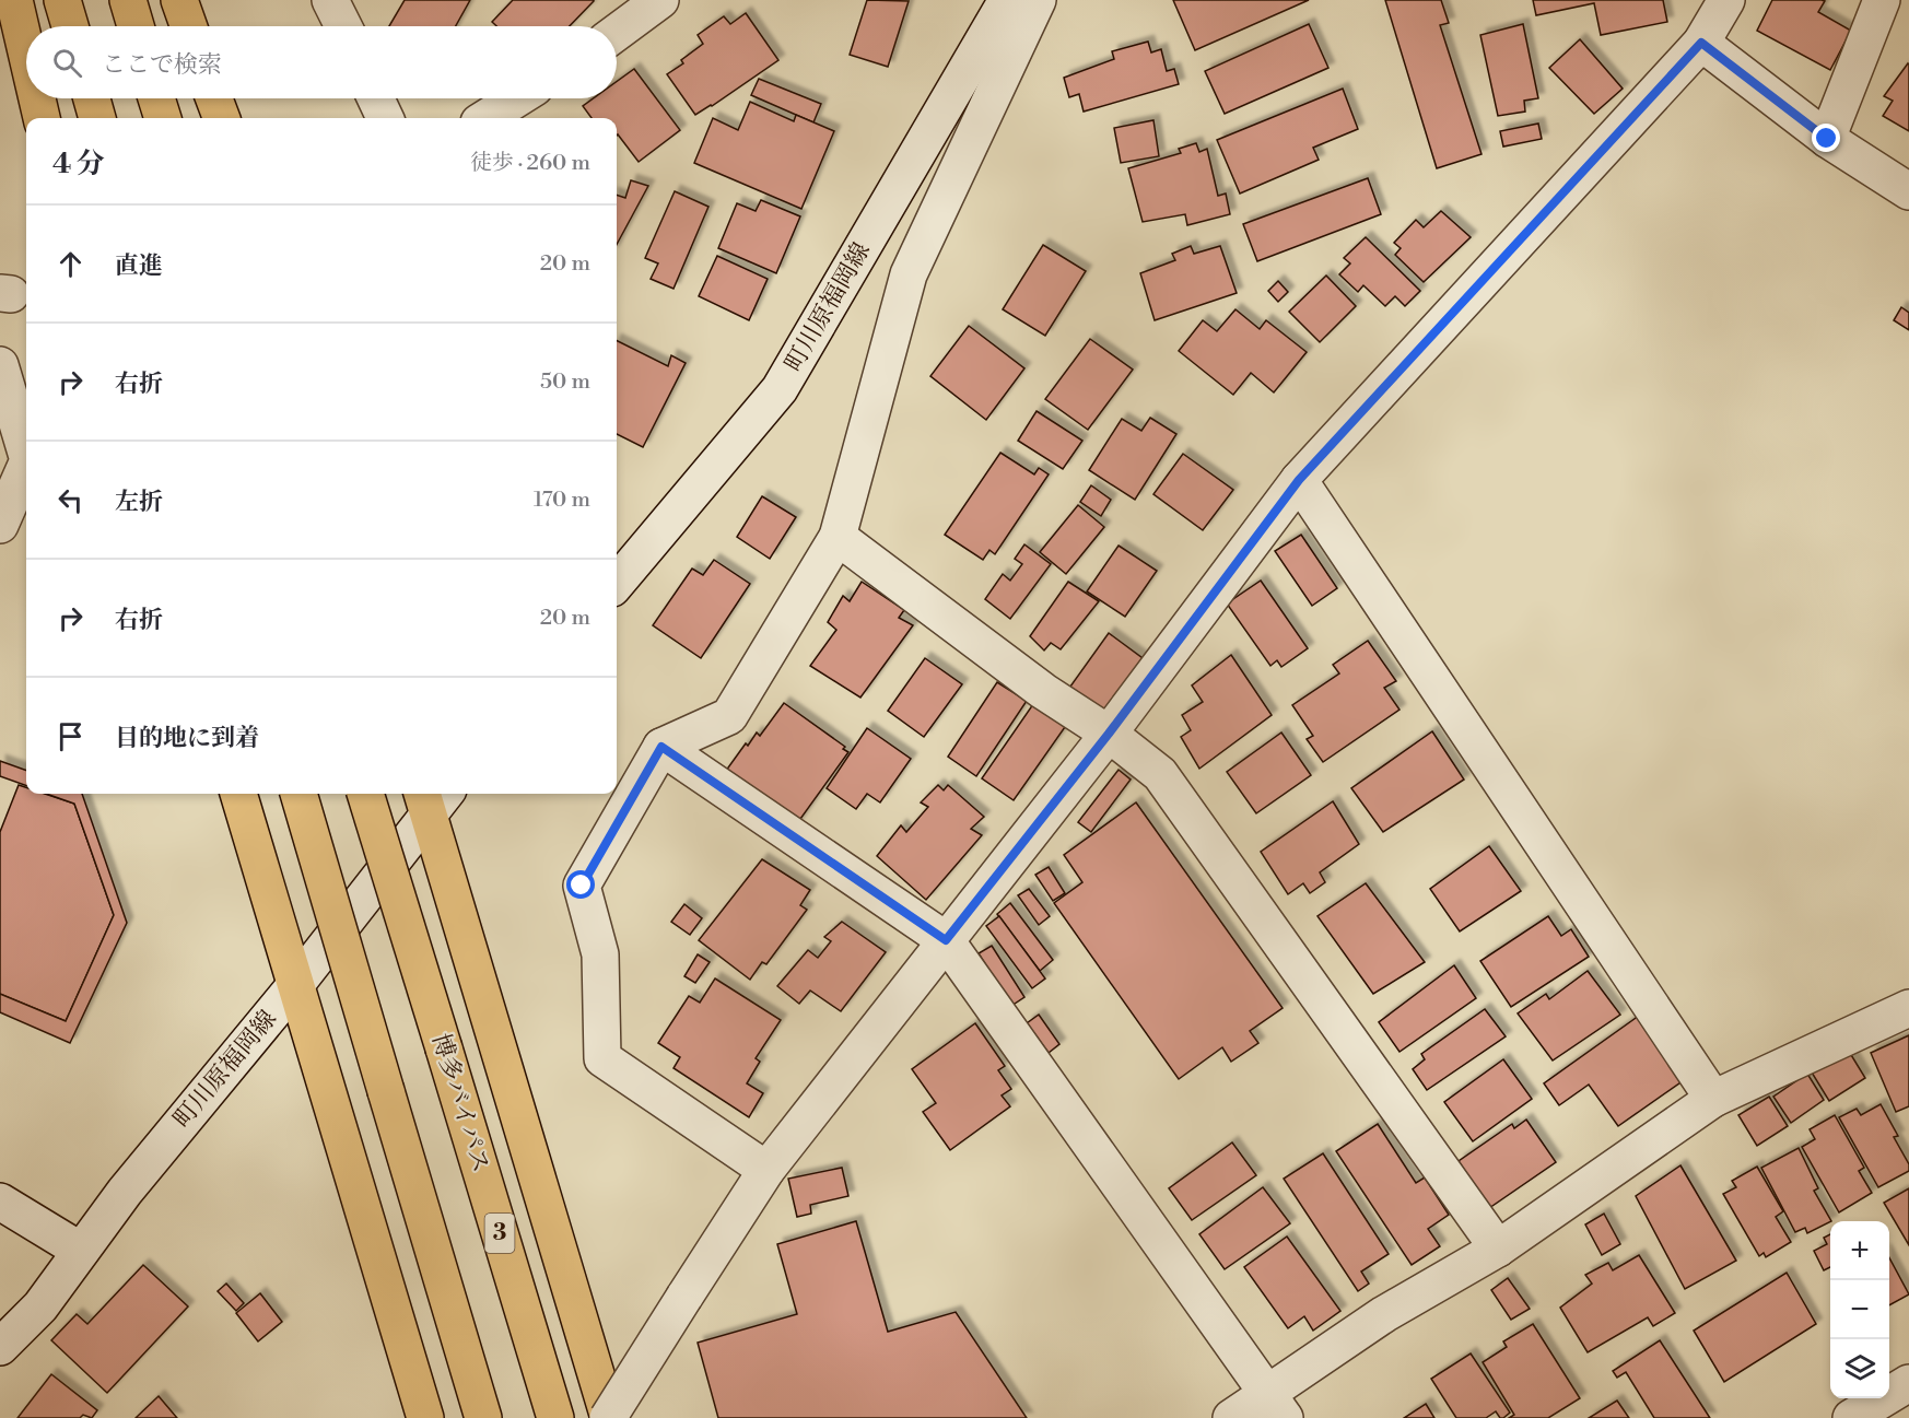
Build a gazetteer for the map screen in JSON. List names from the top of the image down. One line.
{"streets":{"highway":["博多バイパス","3"],"street":["町川原福岡線"]},"page":{"search":"ここで検索","heading":["4 分","徒歩 · 260 m"],"list":[["直進","20 m"],["右折","50 m"],["左折","170 m"],["右折","20 m"],"目的地に到着"],"map_buttons":["+","−"]}}
